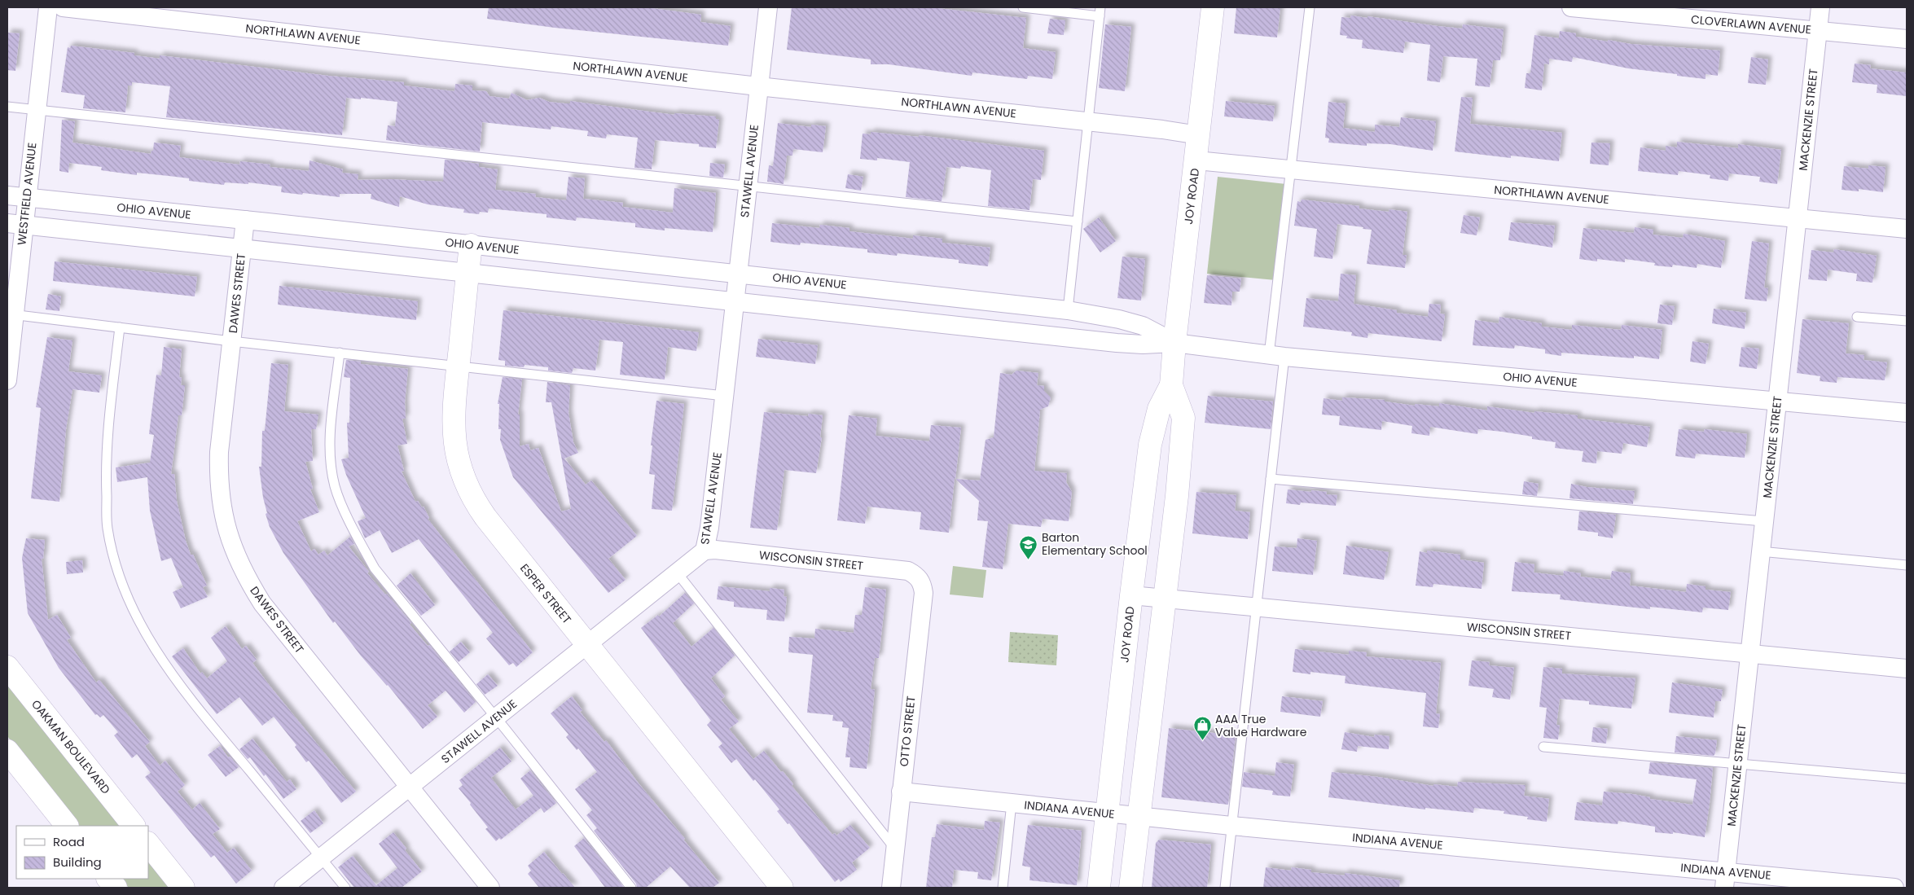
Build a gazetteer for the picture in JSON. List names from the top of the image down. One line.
{"streets":{"street":["CLOVERLAWN AVENUE","NORTHLAWN AVENUE","MACKENZIE STREET","STAWELL AVENUE","WESTFIELD AVENUE","JOY ROAD","OHIO AVENUE","DAWES STREET","WISCONSIN STREET","ESPER STREET","OTTO STREET","OAKMAN BOULEVARD","INDIANA AVENUE"]},"crossings":[["CLOVERLAWN AVENUE","MACKENZIE STREET"],["NORTHLAWN AVENUE","MACKENZIE STREET"],["NORTHLAWN AVENUE","STAWELL AVENUE"],["NORTHLAWN AVENUE","JOY ROAD"],["MACKENZIE STREET","OHIO AVENUE"],["MACKENZIE STREET","WISCONSIN STREET"],["MACKENZIE STREET","INDIANA AVENUE"],["STAWELL AVENUE","OHIO AVENUE"],["STAWELL AVENUE","DAWES STREET"],["STAWELL AVENUE","WISCONSIN STREET"],["STAWELL AVENUE","ESPER STREET"],["WESTFIELD AVENUE","OHIO AVENUE"],["JOY ROAD","OHIO AVENUE"],["JOY ROAD","WISCONSIN STREET"],["JOY ROAD","INDIANA AVENUE"],["OHIO AVENUE","DAWES STREET"],["OHIO AVENUE","ESPER STREET"],["WISCONSIN STREET","OTTO STREET"],["OTTO STREET","INDIANA AVENUE"]],"places":{"school or university":["Barton Elementary School"],"shop":["AAA True Value Hardware"]},"legend":["Road","Building"]}
